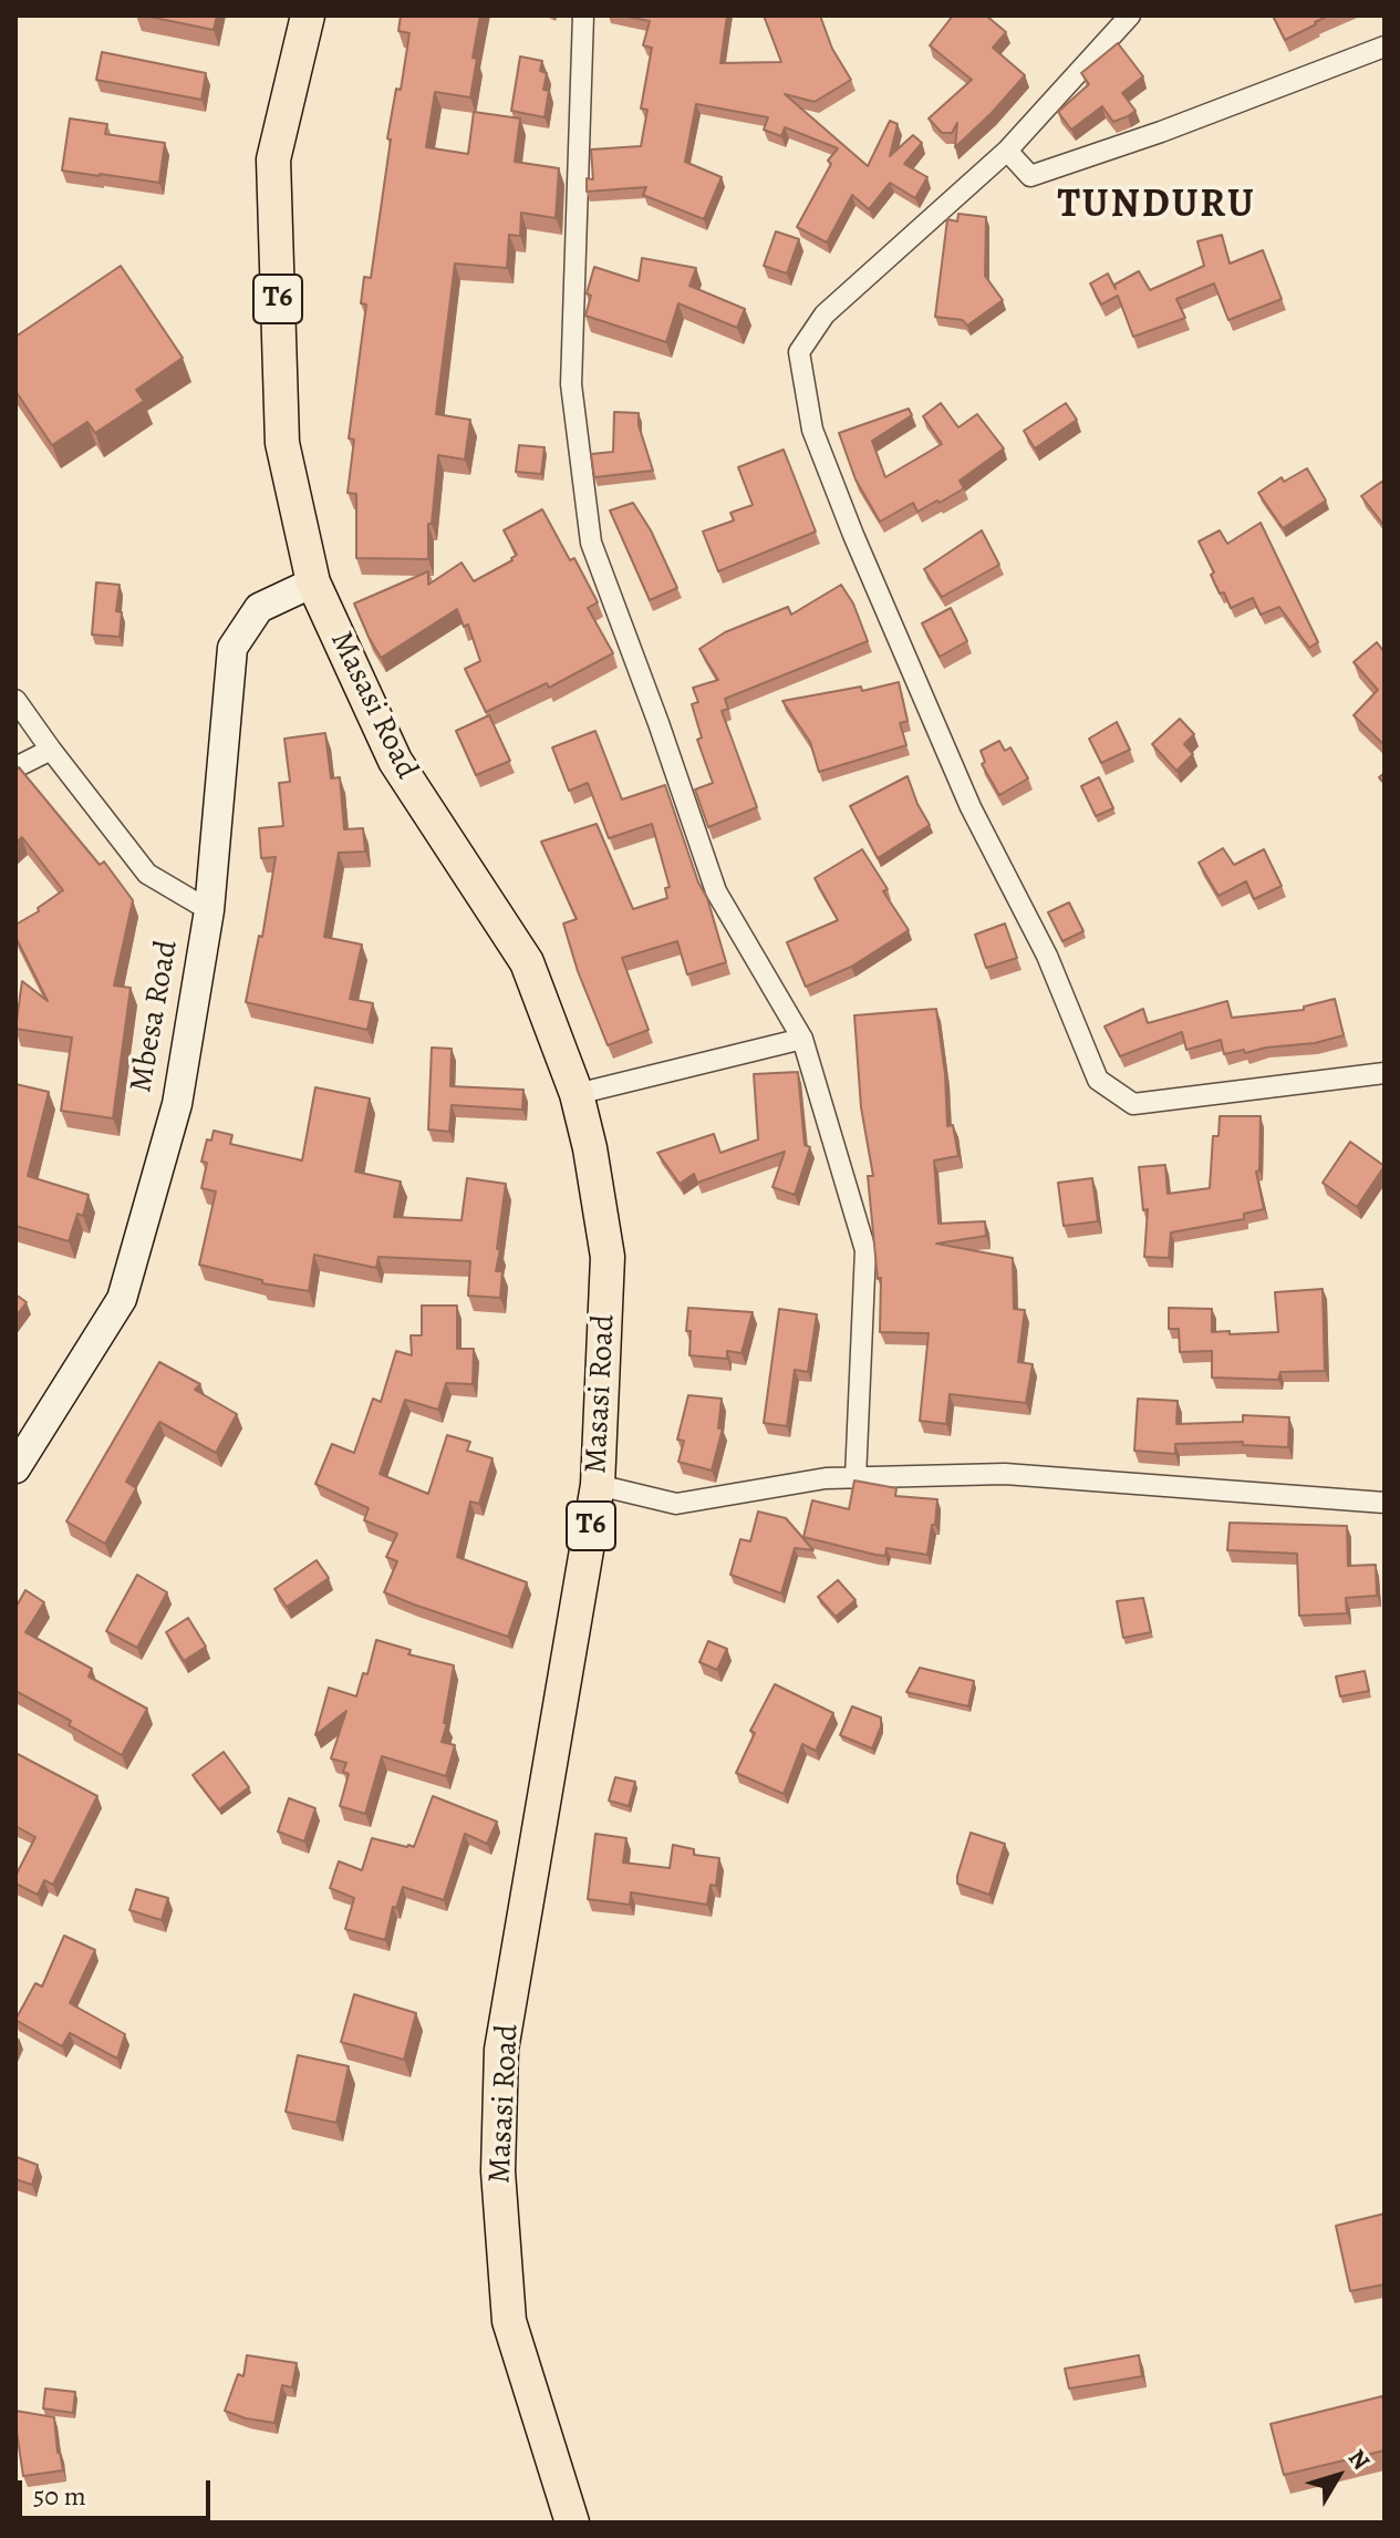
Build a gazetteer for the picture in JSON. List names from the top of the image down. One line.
{"streets":{"highway":["T6","Masasi Road"],"main road":["Mbesa Road"]},"crossings":[["T6","Masasi Road"],["T6","Mbesa Road"],["Masasi Road","Mbesa Road"]],"districts":["TUNDURU"],"scale_bar":"50 m","north":"top right"}
